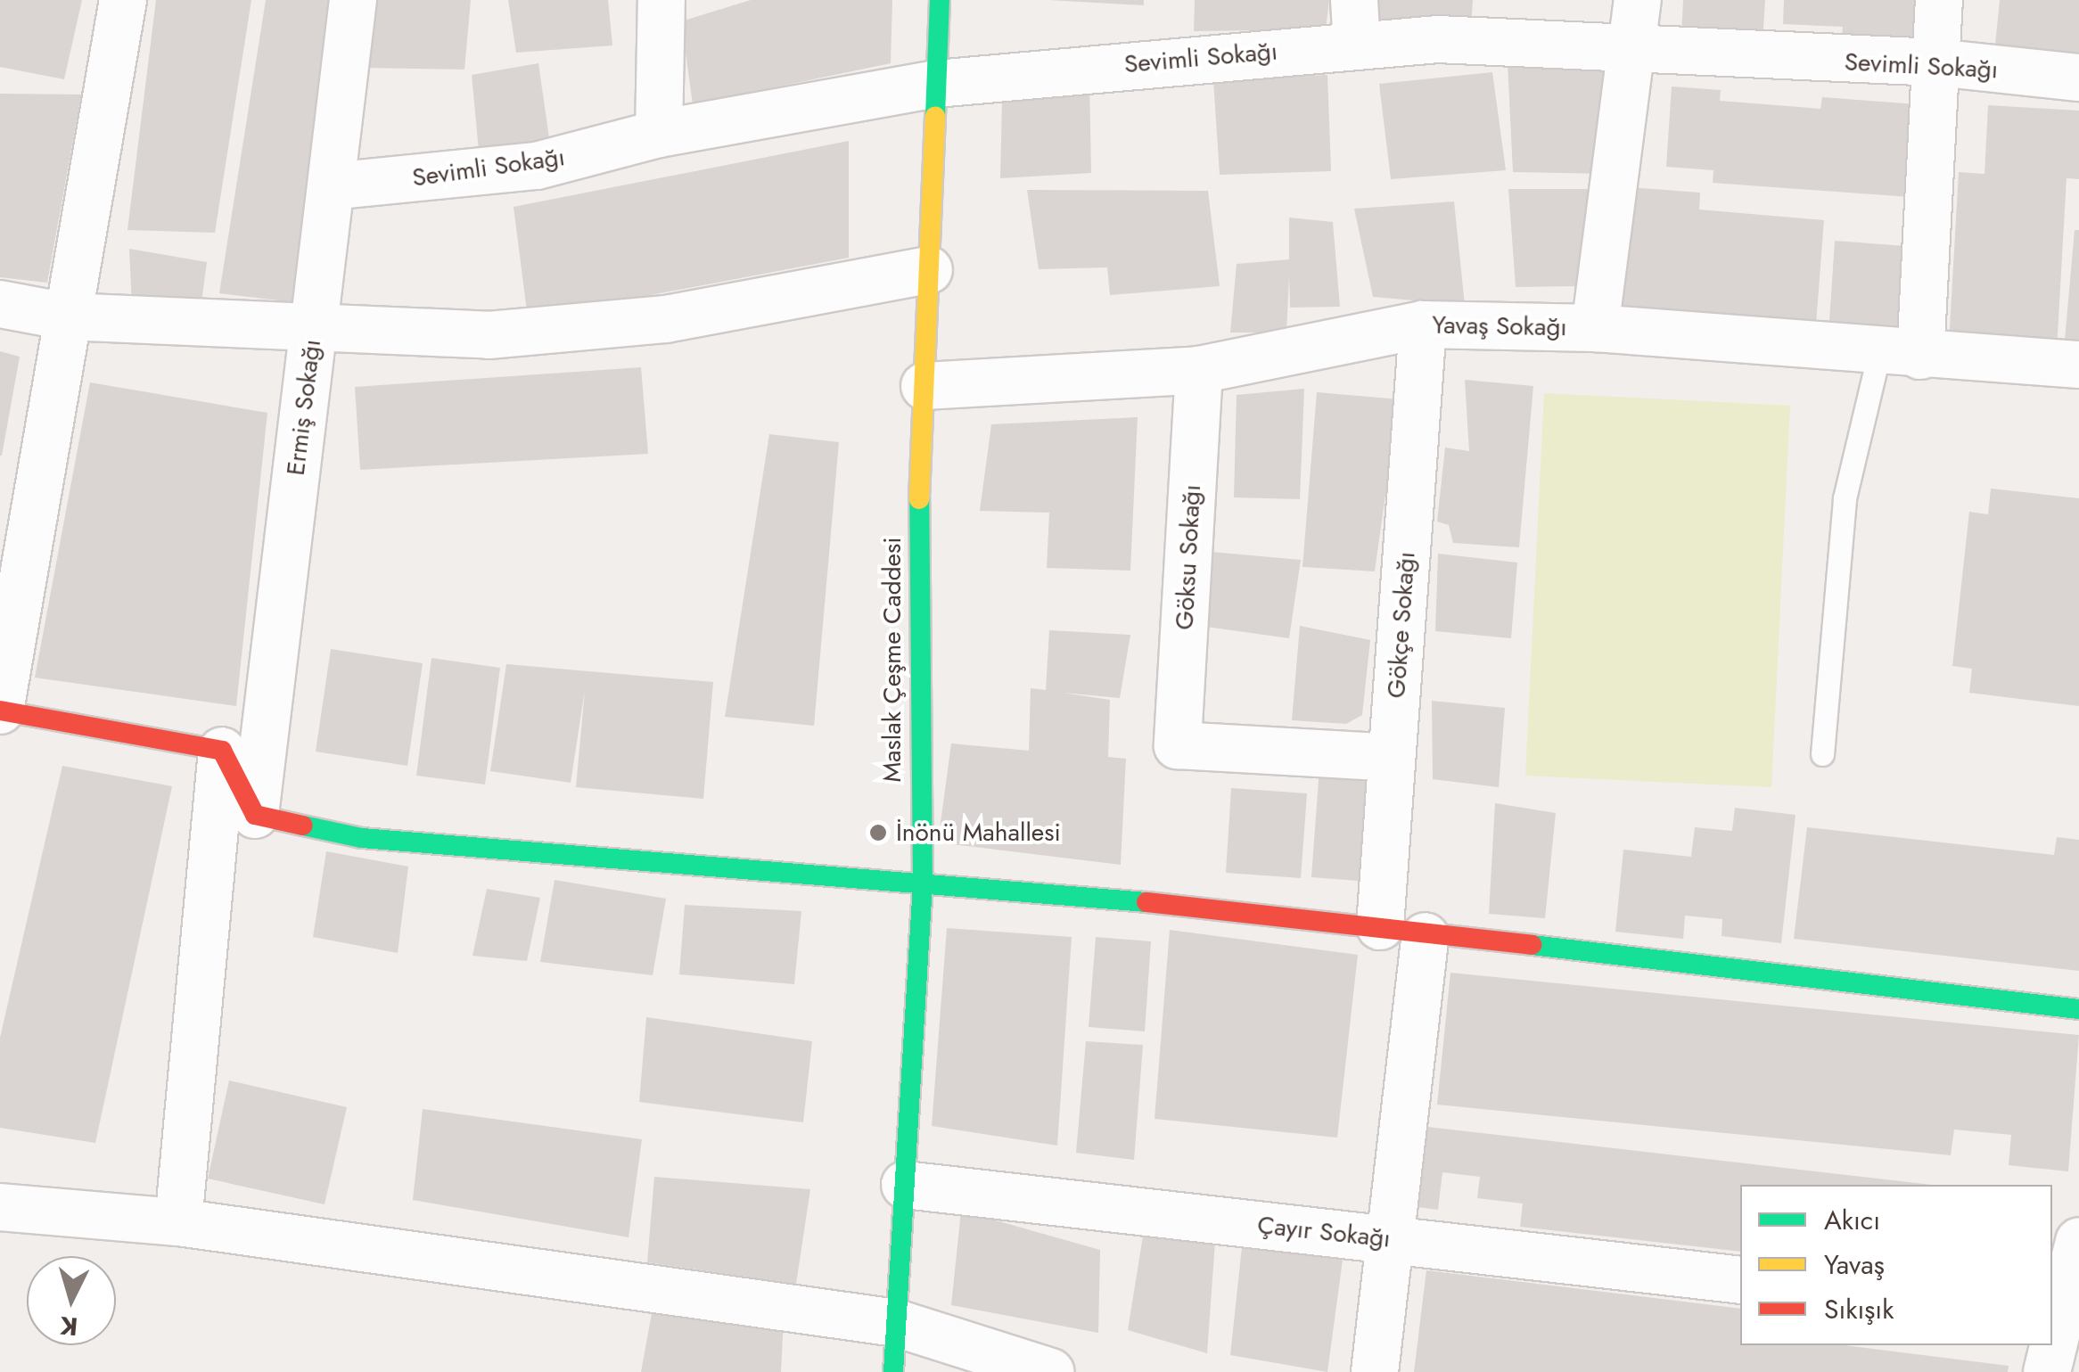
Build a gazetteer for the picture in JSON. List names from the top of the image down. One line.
{"streets":{"street":["Sevimli Sokağı","Yavaş Sokağı","Ermiş Sokağı","Göksu Sokağı","Gökçe Sokağı","Maslak Çeşme Caddesi","Çayır Sokağı"]},"crossings":[["Sevimli Sokağı","Ermiş Sokağı"],["Sevimli Sokağı","Maslak Çeşme Caddesi"],["Yavaş Sokağı","Göksu Sokağı"],["Yavaş Sokağı","Gökçe Sokağı"],["Yavaş Sokağı","Maslak Çeşme Caddesi"],["Göksu Sokağı","Gökçe Sokağı"],["Maslak Çeşme Caddesi","Çayır Sokağı"]],"places":["İnönü Mahallesi"],"legend":["Akıcı","Yavaş","Sıkışık"],"north":"bottom"}
